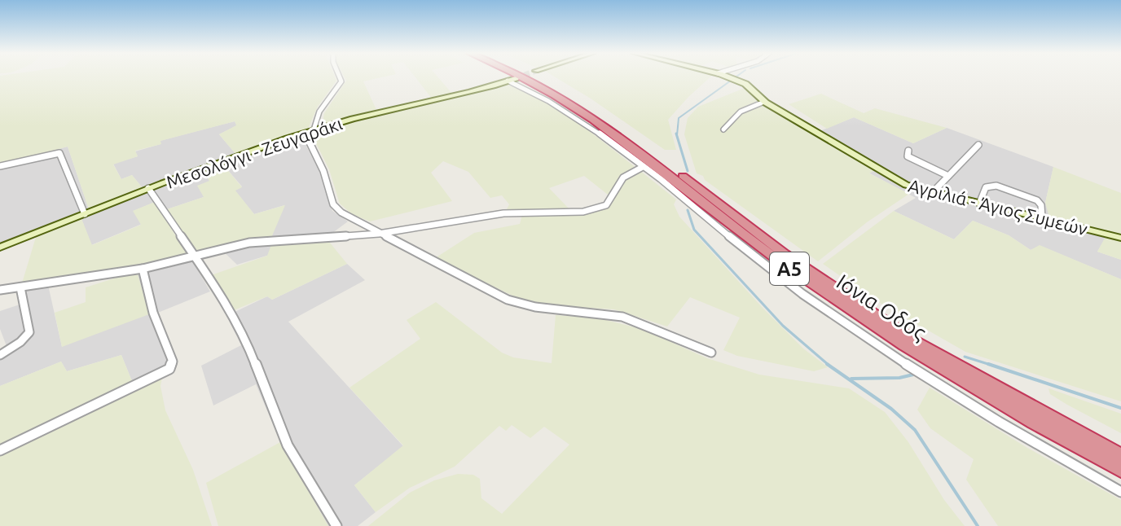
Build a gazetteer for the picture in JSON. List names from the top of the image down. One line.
{"streets":{"highway":["Α5","Ιόνια Οδός"],"main road":["Μεσολόγγι - Ζευγαράκι","Αγριλιά - Άγιος Συμεών"]}}
